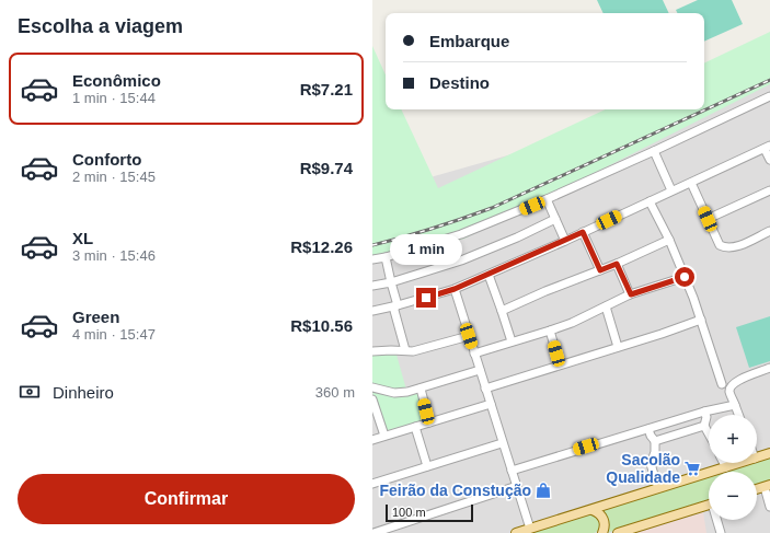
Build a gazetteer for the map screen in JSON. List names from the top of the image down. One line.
{"places":{"supermarket":["Sacolão Qualidade"],"shop":["Feirão da Constução"]},"scale_bar":"100 m","page":{"heading":"Escolha a viagem","banner":["Embarque","Destino"],"list":[{"name":"Econômico","note":"1 min · 15:44","value":"R$7.21"},{"name":"Conforto","note":"2 min · 15:45","value":"R$9.74"},{"name":"XL","note":"3 min · 15:46","value":"R$12.26"},{"name":"Green","note":"4 min · 15:47","value":"R$10.56"}],"bubble":"1 min","pay":["Dinheiro","360 m"],"map_buttons":["+","−"],"buttons":"Confirmar","scale":"100 m"}}
